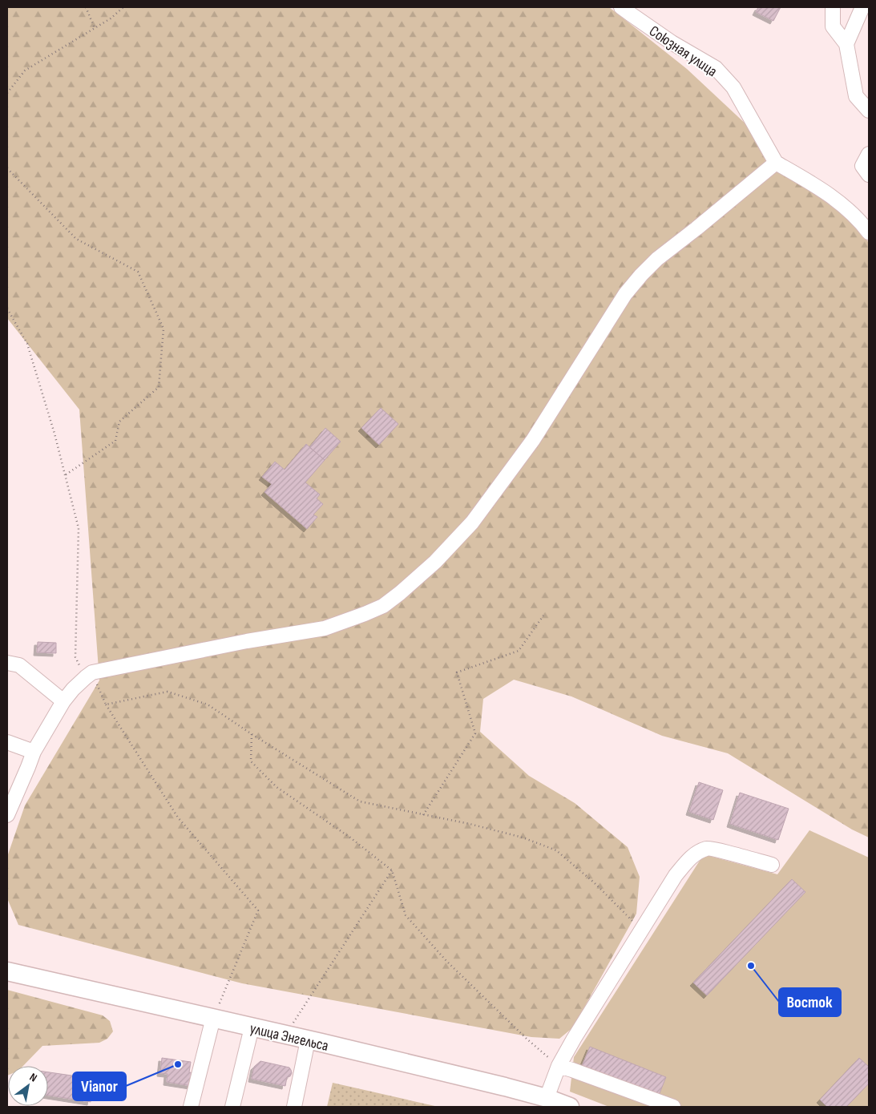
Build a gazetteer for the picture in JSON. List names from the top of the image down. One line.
{"streets":{"main road":["улица Энгельса"],"street":["Союзная улица"]},"places":["Восток","Vianor"],"north":"top right"}
